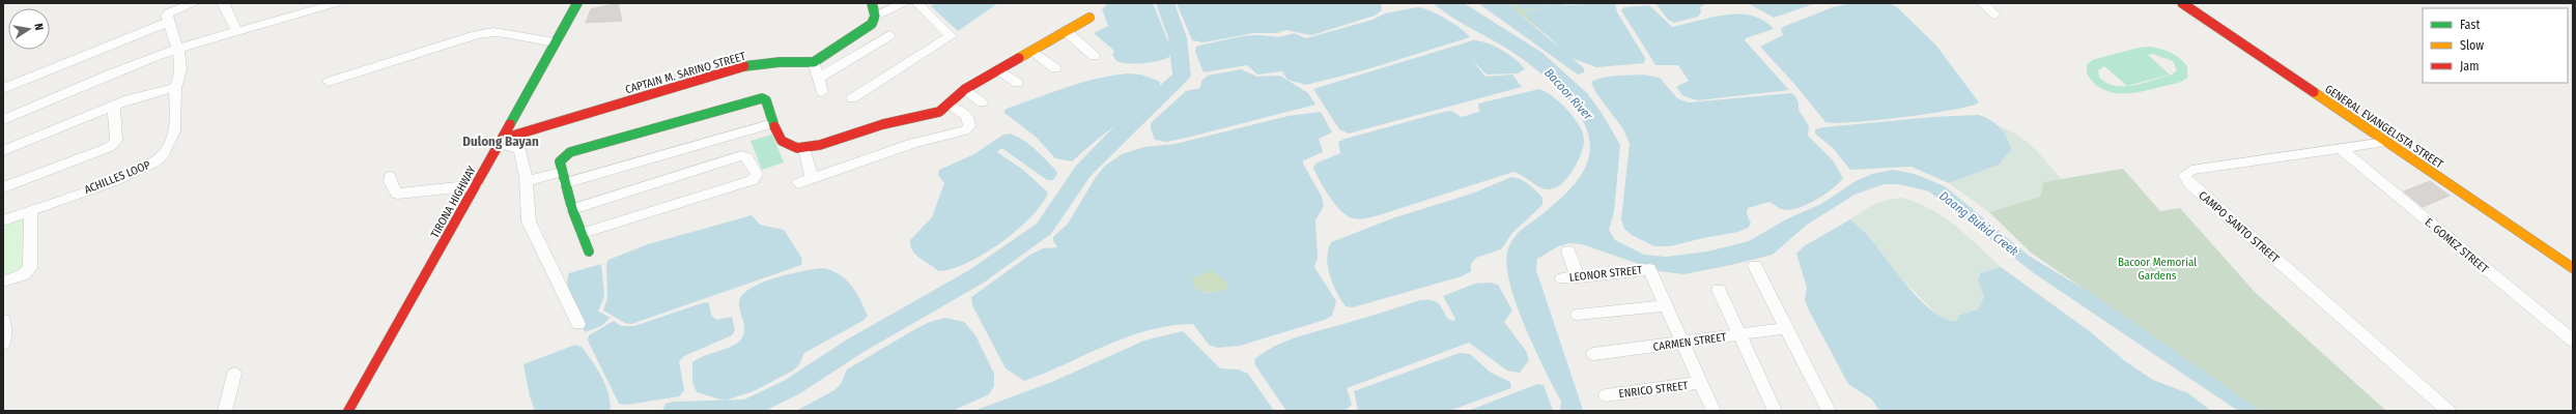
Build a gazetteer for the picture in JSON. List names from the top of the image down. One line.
{"streets":{"street":["CAPTAIN M. SARINO STREET","GENERAL EVANGELISTA STREET","ACHILLES LOOP","TIRONA HIGHWAY","CAMPO SANTO STREET","E. GOMEZ STREET","LEONOR STREET","CARMEN STREET","ENRICO STREET"]},"crossings":[["CAPTAIN M. SARINO STREET","TIRONA HIGHWAY"],["GENERAL EVANGELISTA STREET","CAMPO SANTO STREET"],["CAMPO SANTO STREET","E. GOMEZ STREET"]],"districts":["Dulong Bayan"],"water":["Bacoor River","Daang Bukid Creek"],"parks":["Bacoor Memorial Gardens"],"legend":["Fast","Slow","Jam"],"north":"right"}
